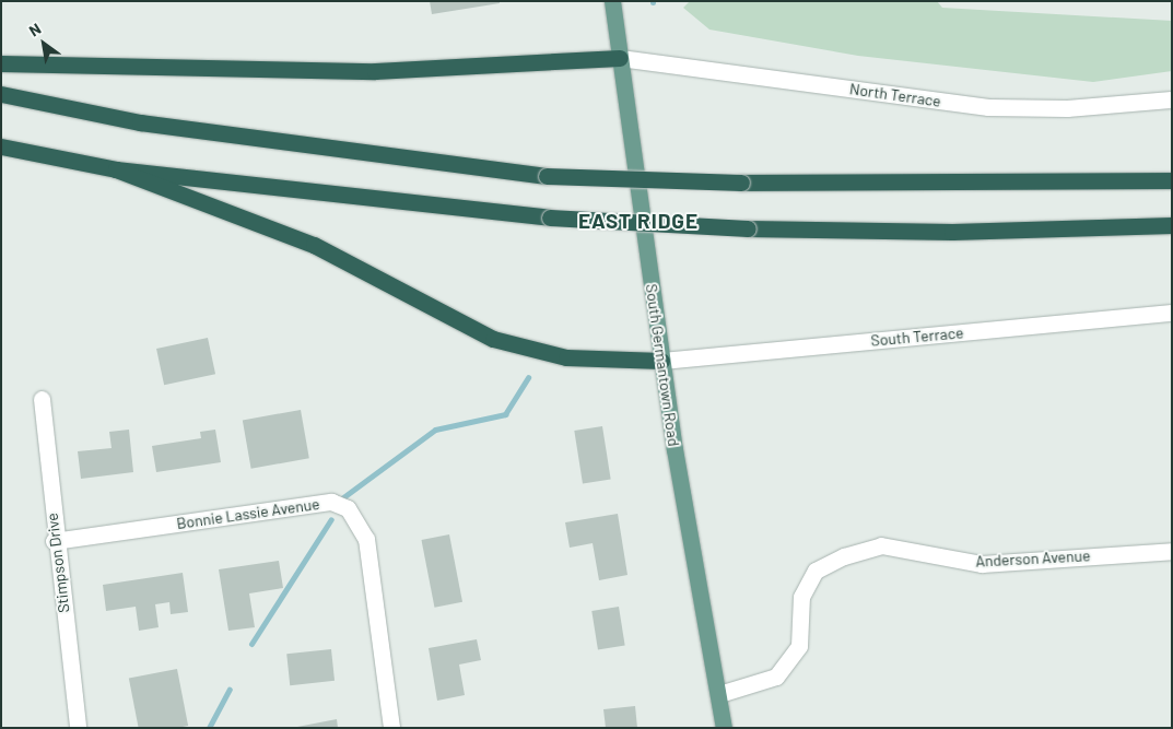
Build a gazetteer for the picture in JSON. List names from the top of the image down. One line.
{"streets":{"main road":["South Germantown Road"],"street":["North Terrace","South Terrace","Bonnie Lassie Avenue","Anderson Avenue","Stimpson Drive"]},"crossings":[["North Terrace","South Germantown Road"],["South Terrace","South Germantown Road"],["South Germantown Road","Anderson Avenue"],["Bonnie Lassie Avenue","Stimpson Drive"]],"districts":["EAST RIDGE"],"north":"top left"}
